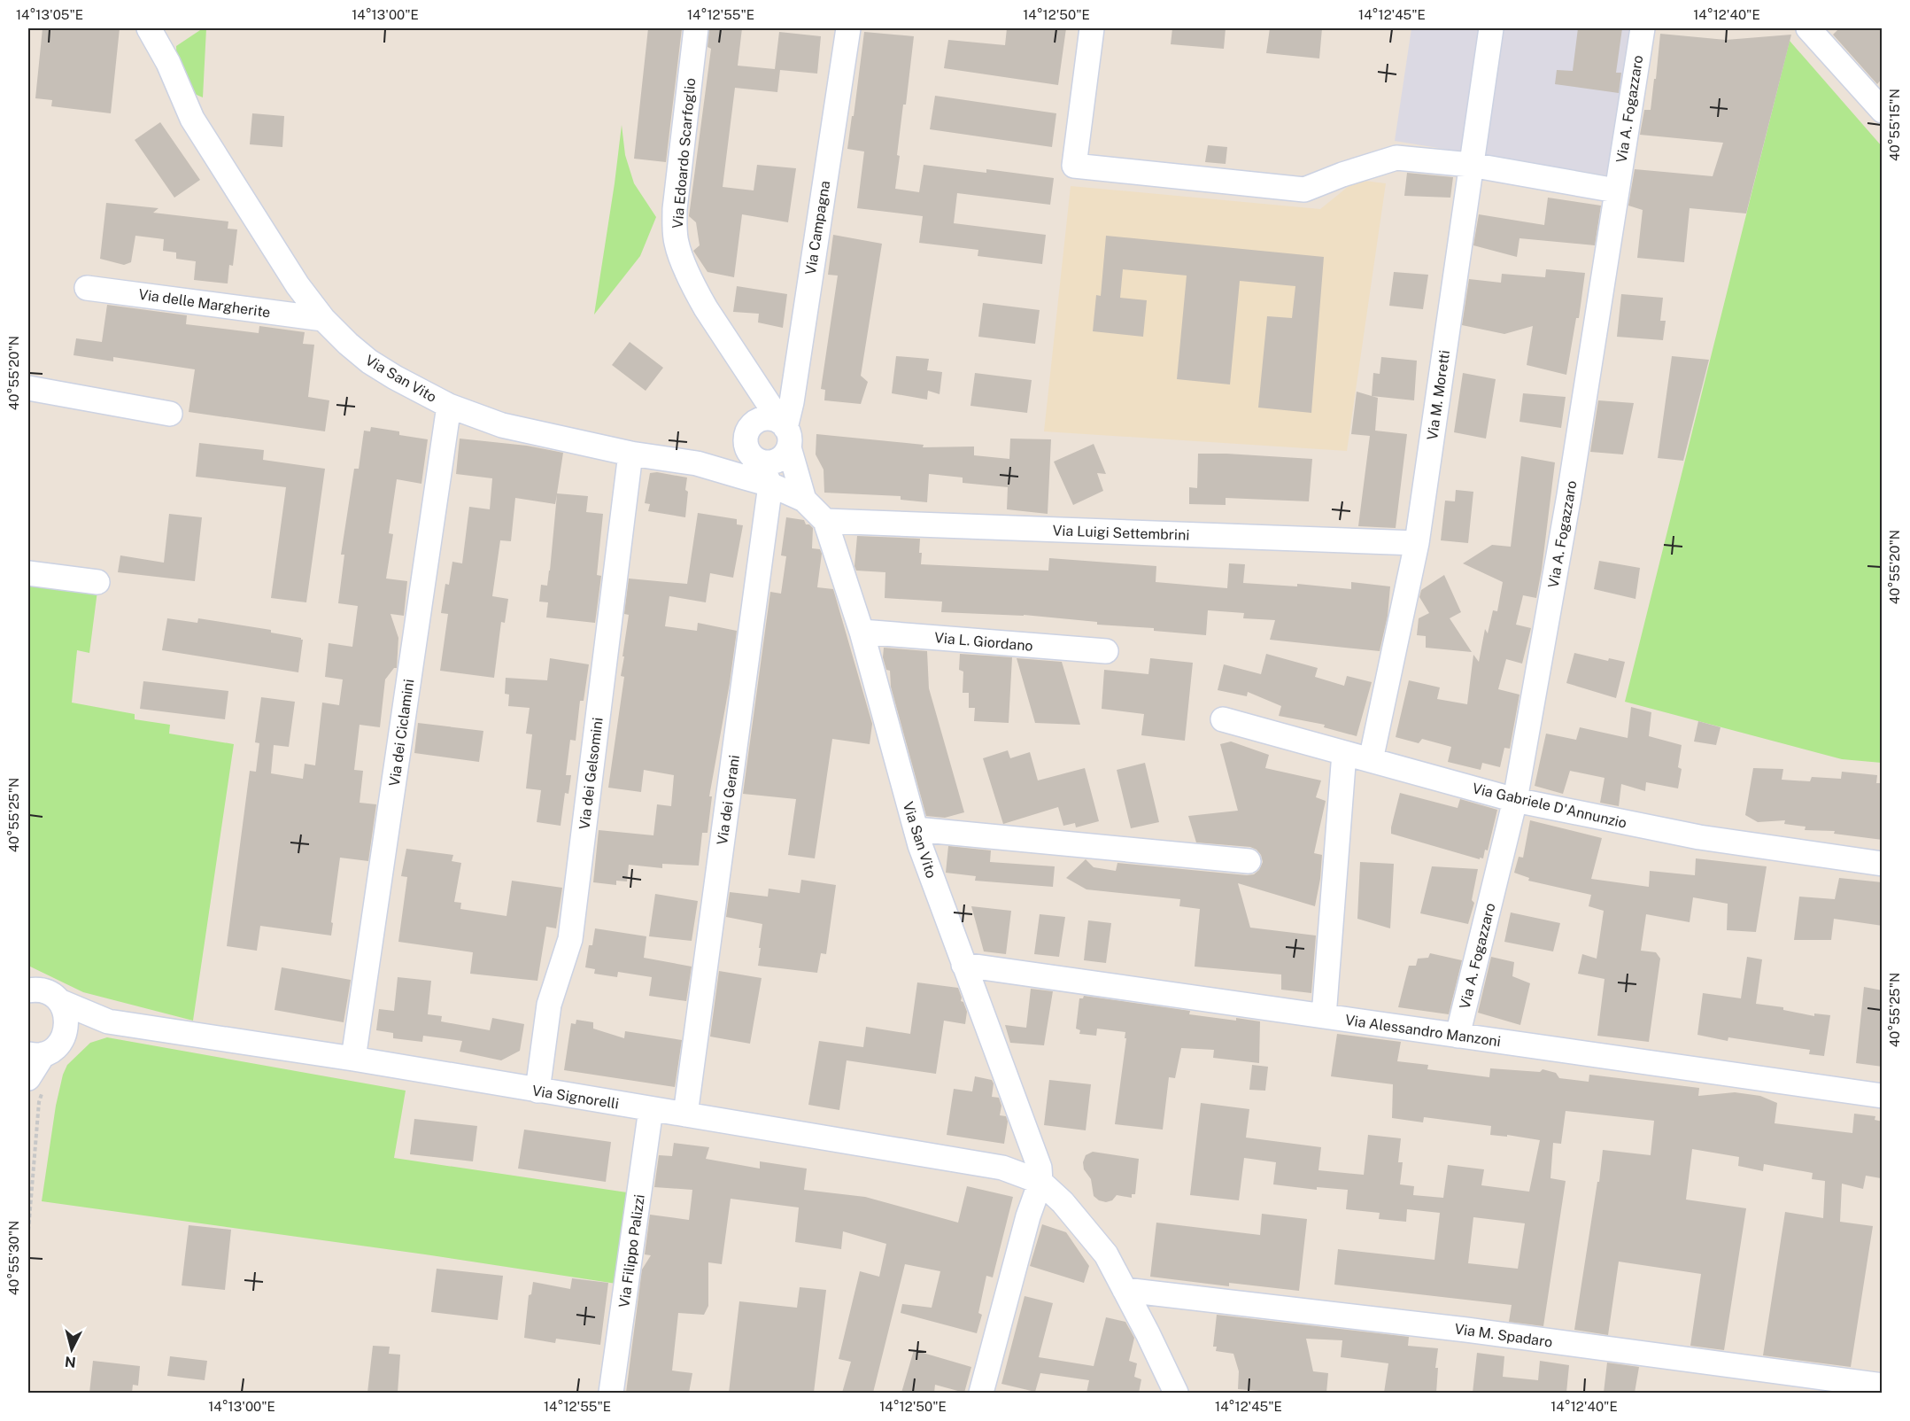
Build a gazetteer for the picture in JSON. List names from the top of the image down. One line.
{"streets":{"street":["Via A. Fogazzaro","Via Edoardo Scarfoglio","Via Campagna","Via delle Margherite","Via San Vito","Via M. Moretti","Via Luigi Settembrini","Via L. Giordano","Via dei Ciclamini","Via dei Gelsomini","Via dei Gerani","Via Gabriele D'Annunzio","Via Alessandro Manzoni","Via Signorelli","Via Filippo Palizzi","Via M. Spadaro"]},"crossings":[["Via A. Fogazzaro","Via Gabriele D'Annunzio"],["Via A. Fogazzaro","Via Alessandro Manzoni"],["Via Edoardo Scarfoglio","Via Campagna"],["Via Edoardo Scarfoglio","Via San Vito"],["Via Edoardo Scarfoglio","Via dei Gerani"],["Via Campagna","Via San Vito"],["Via Campagna","Via dei Gerani"],["Via delle Margherite","Via San Vito"],["Via San Vito","Via Luigi Settembrini"],["Via San Vito","Via L. Giordano"],["Via San Vito","Via dei Ciclamini"],["Via San Vito","Via dei Gelsomini"],["Via San Vito","Via dei Gerani"],["Via San Vito","Via Alessandro Manzoni"],["Via San Vito","Via Signorelli"],["Via M. Moretti","Via Luigi Settembrini"],["Via M. Moretti","Via Gabriele D'Annunzio"],["Via dei Ciclamini","Via Signorelli"],["Via dei Gelsomini","Via Signorelli"],["Via dei Gerani","Via Signorelli"],["Via Signorelli","Via Filippo Palizzi"]],"north":"bottom","coordinates":["14°13'05\"E","14°13'00\"E","14°12'55\"E","14°12'50\"E","14°12'45\"E","14°12'40\"E","40°55'15\"N","40°55'20\"N","40°55'25\"N","40°55'30\"N"]}
